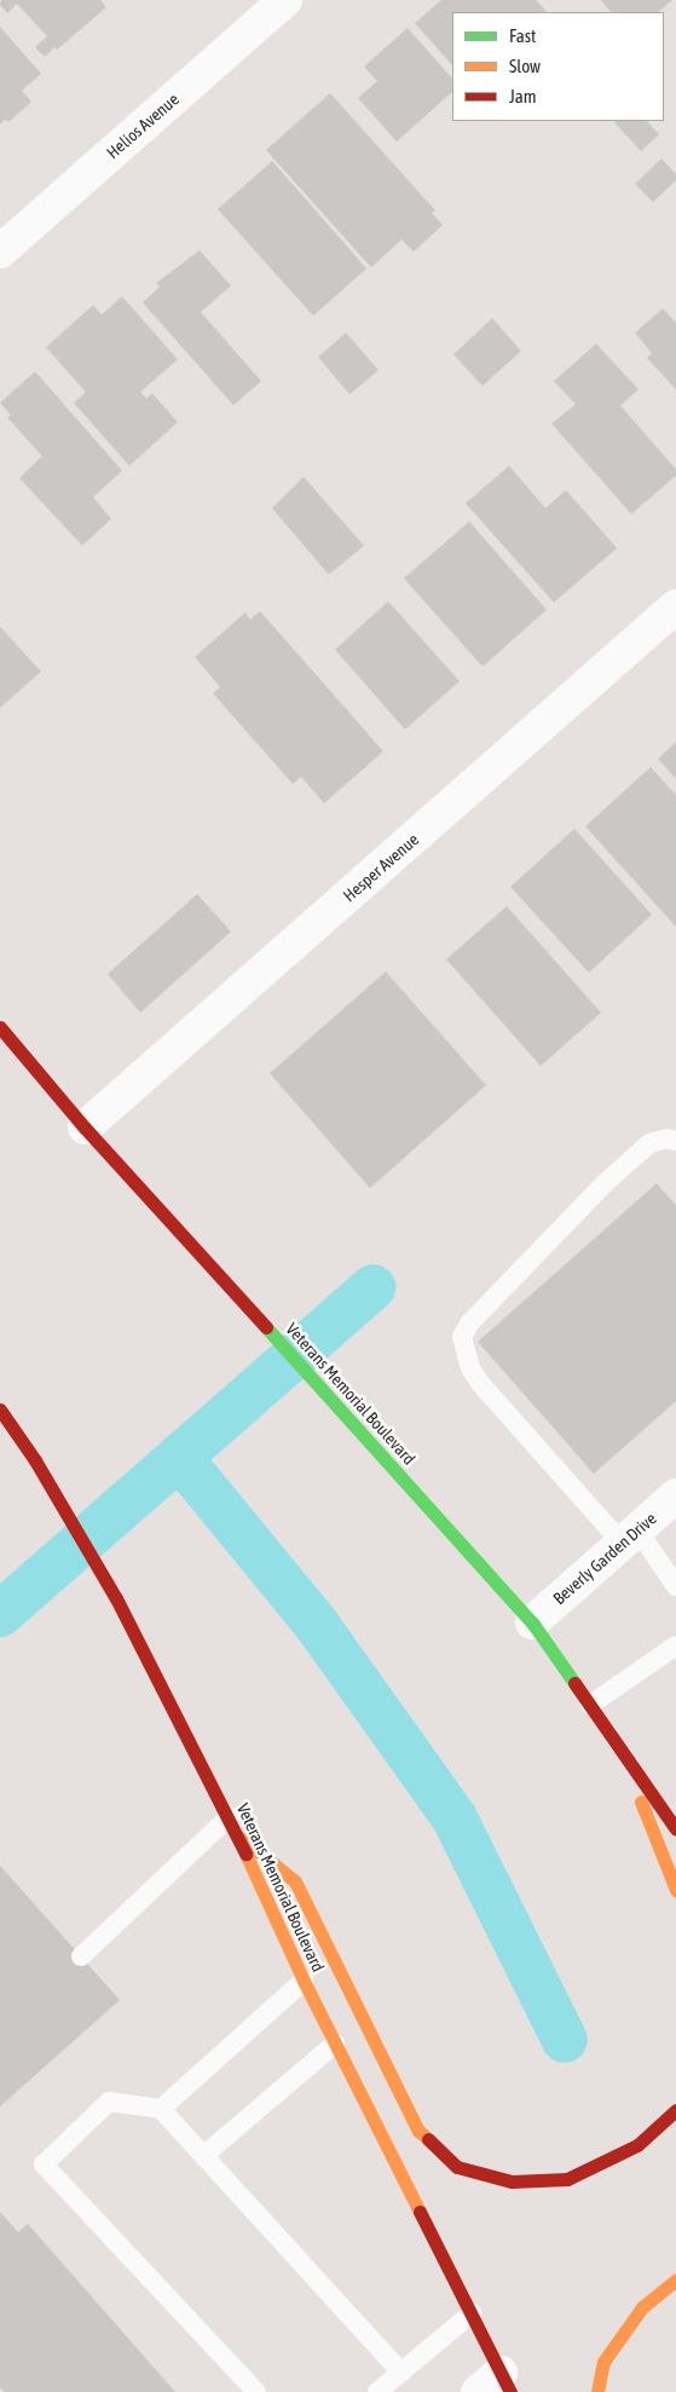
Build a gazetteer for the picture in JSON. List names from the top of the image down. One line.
{"streets":{"main road":["Veterans Memorial Boulevard"],"street":["Helios Avenue","Hesper Avenue","Beverly Garden Drive"]},"crossings":[["Hesper Avenue","Veterans Memorial Boulevard"],["Veterans Memorial Boulevard","Beverly Garden Drive"]],"legend":["Fast","Slow","Jam"]}
